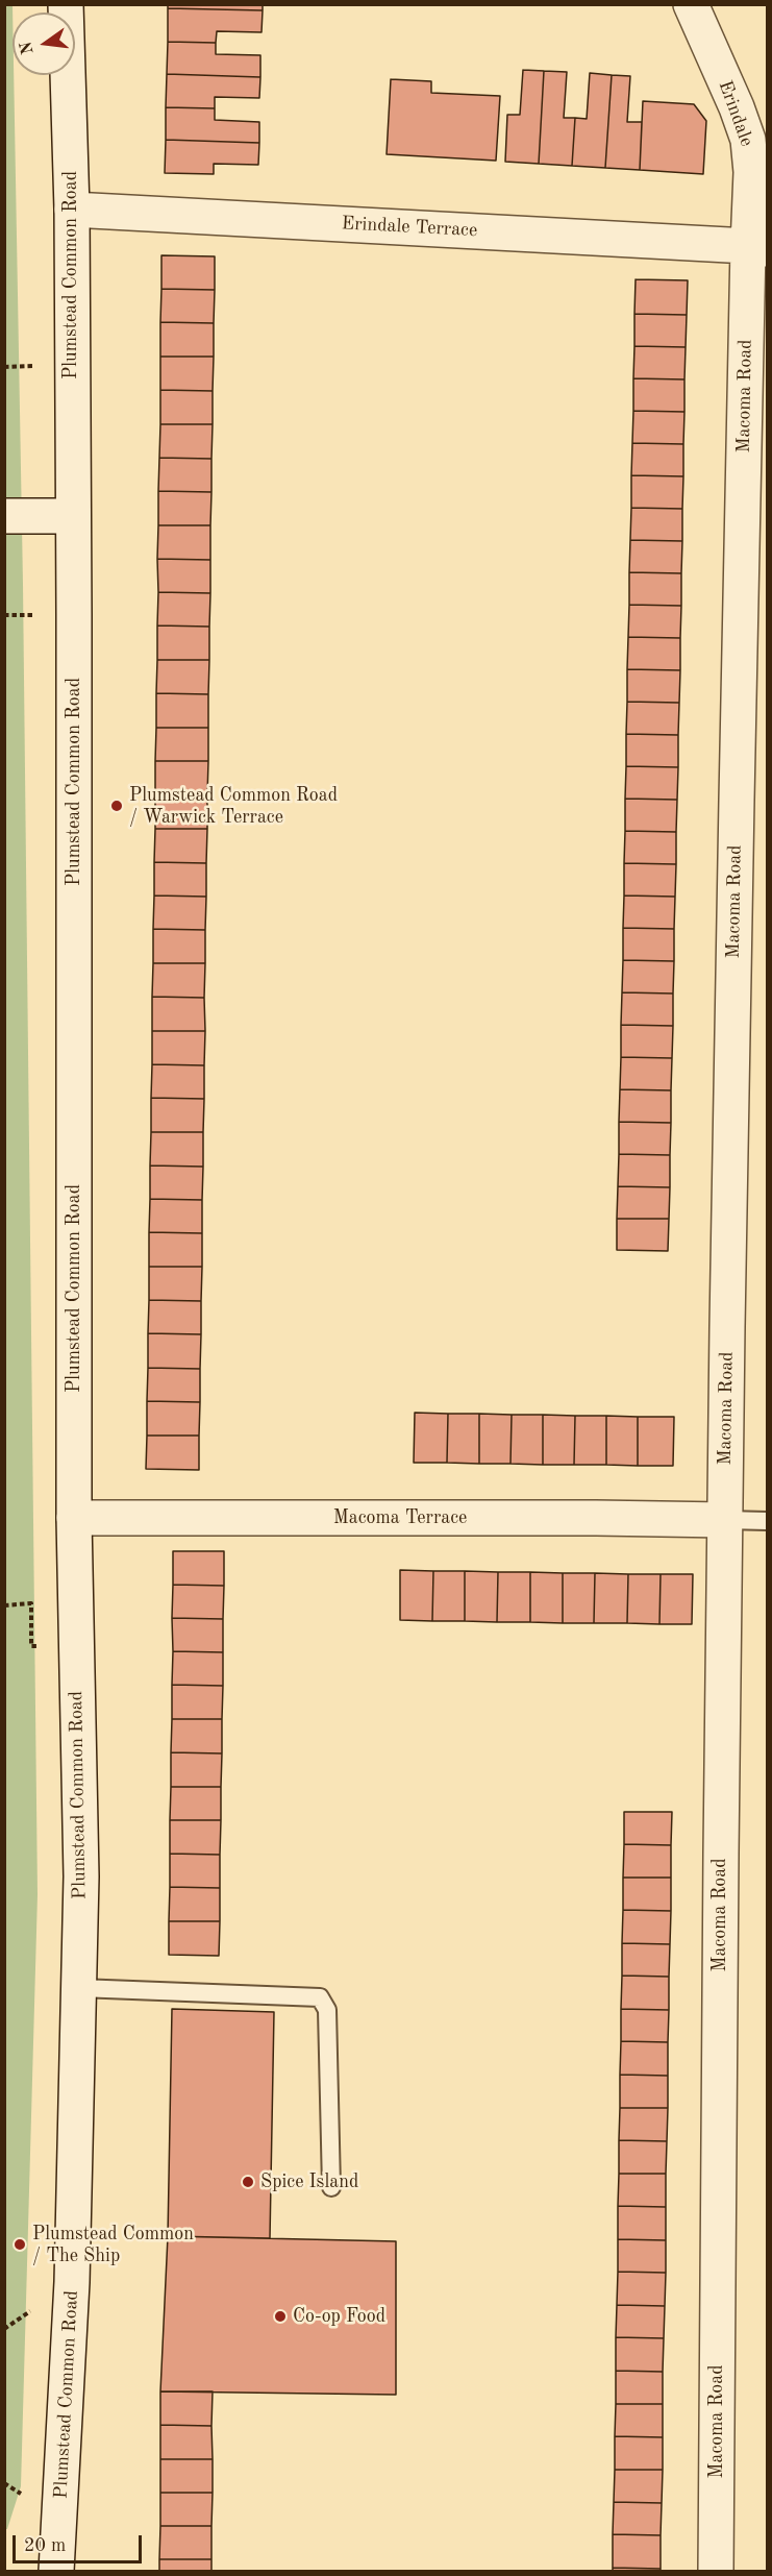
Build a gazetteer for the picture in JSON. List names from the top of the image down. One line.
{"streets":{"street":["Erindale","Erindale Terrace","Plumstead Common Road","Macoma Road","Macoma Terrace"]},"crossings":[["Erindale","Erindale Terrace"],["Erindale","Macoma Road"],["Erindale Terrace","Plumstead Common Road"],["Erindale Terrace","Macoma Road"],["Plumstead Common Road","Macoma Terrace"],["Macoma Road","Macoma Terrace"]],"places":["Plumstead Common Road / Warwick Terrace","Spice Island","Plumstead Common / The Ship","Co-op Food"],"scale_bar":"20 m","north":"left"}
